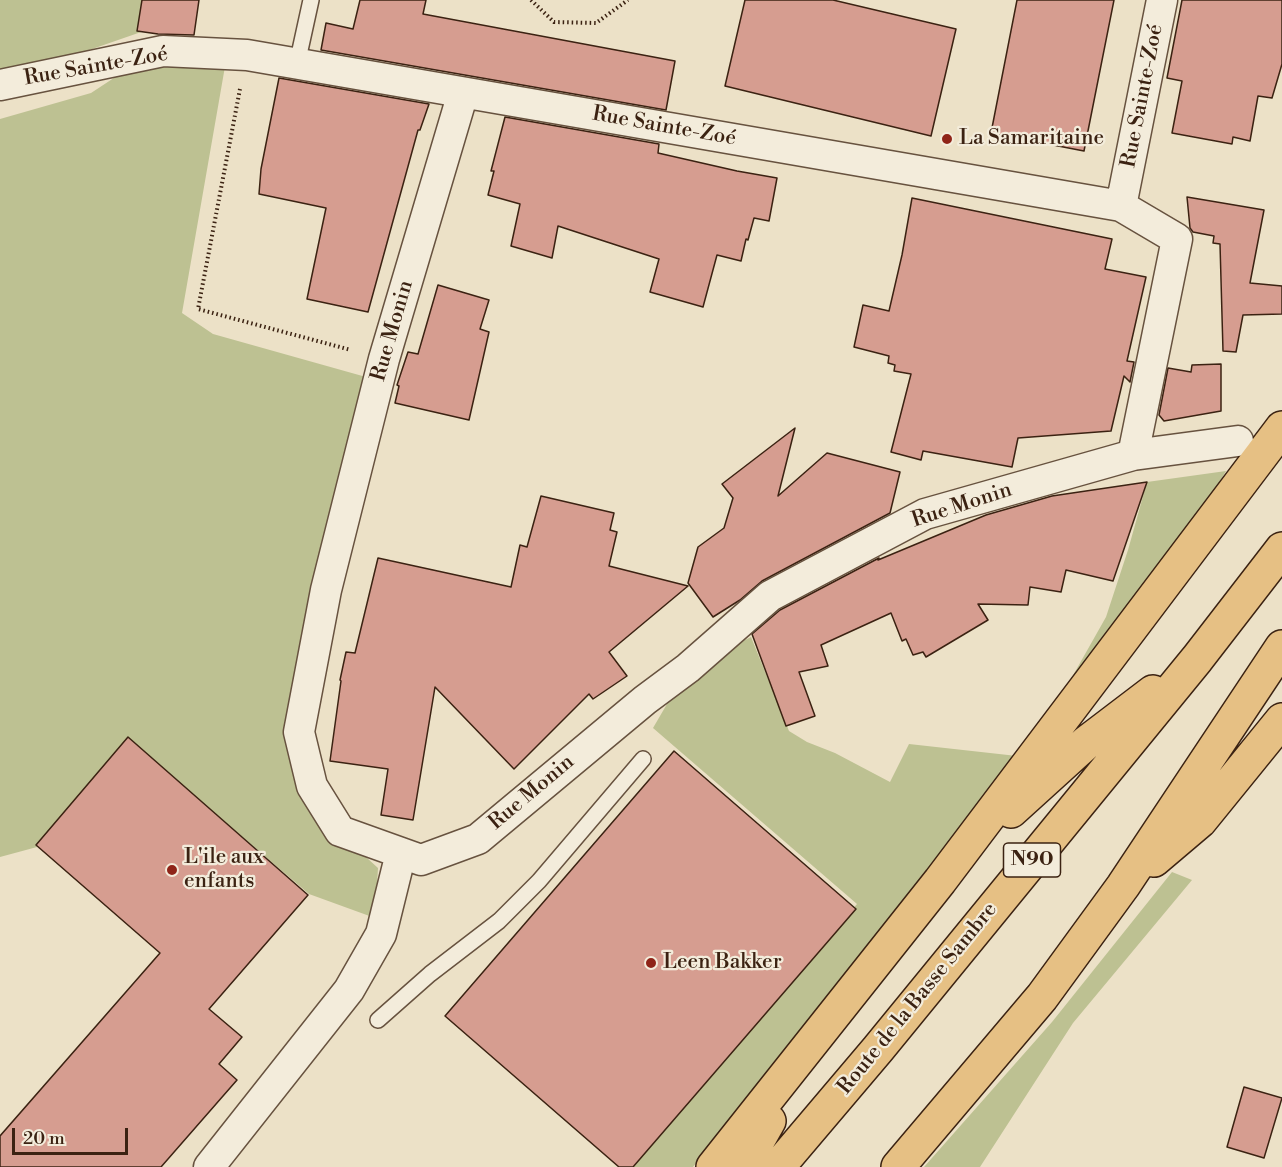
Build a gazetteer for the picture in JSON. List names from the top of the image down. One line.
{"streets":{"highway":["N90","Route de la Basse Sambre"],"street":["Rue Sainte-Zoé","Rue Monin"]},"crossings":[["Rue Sainte-Zoé","Rue Monin"]],"places":["La Samaritaine","L'ile aux enfants","Leen Bakker"],"scale_bar":"20 m"}
